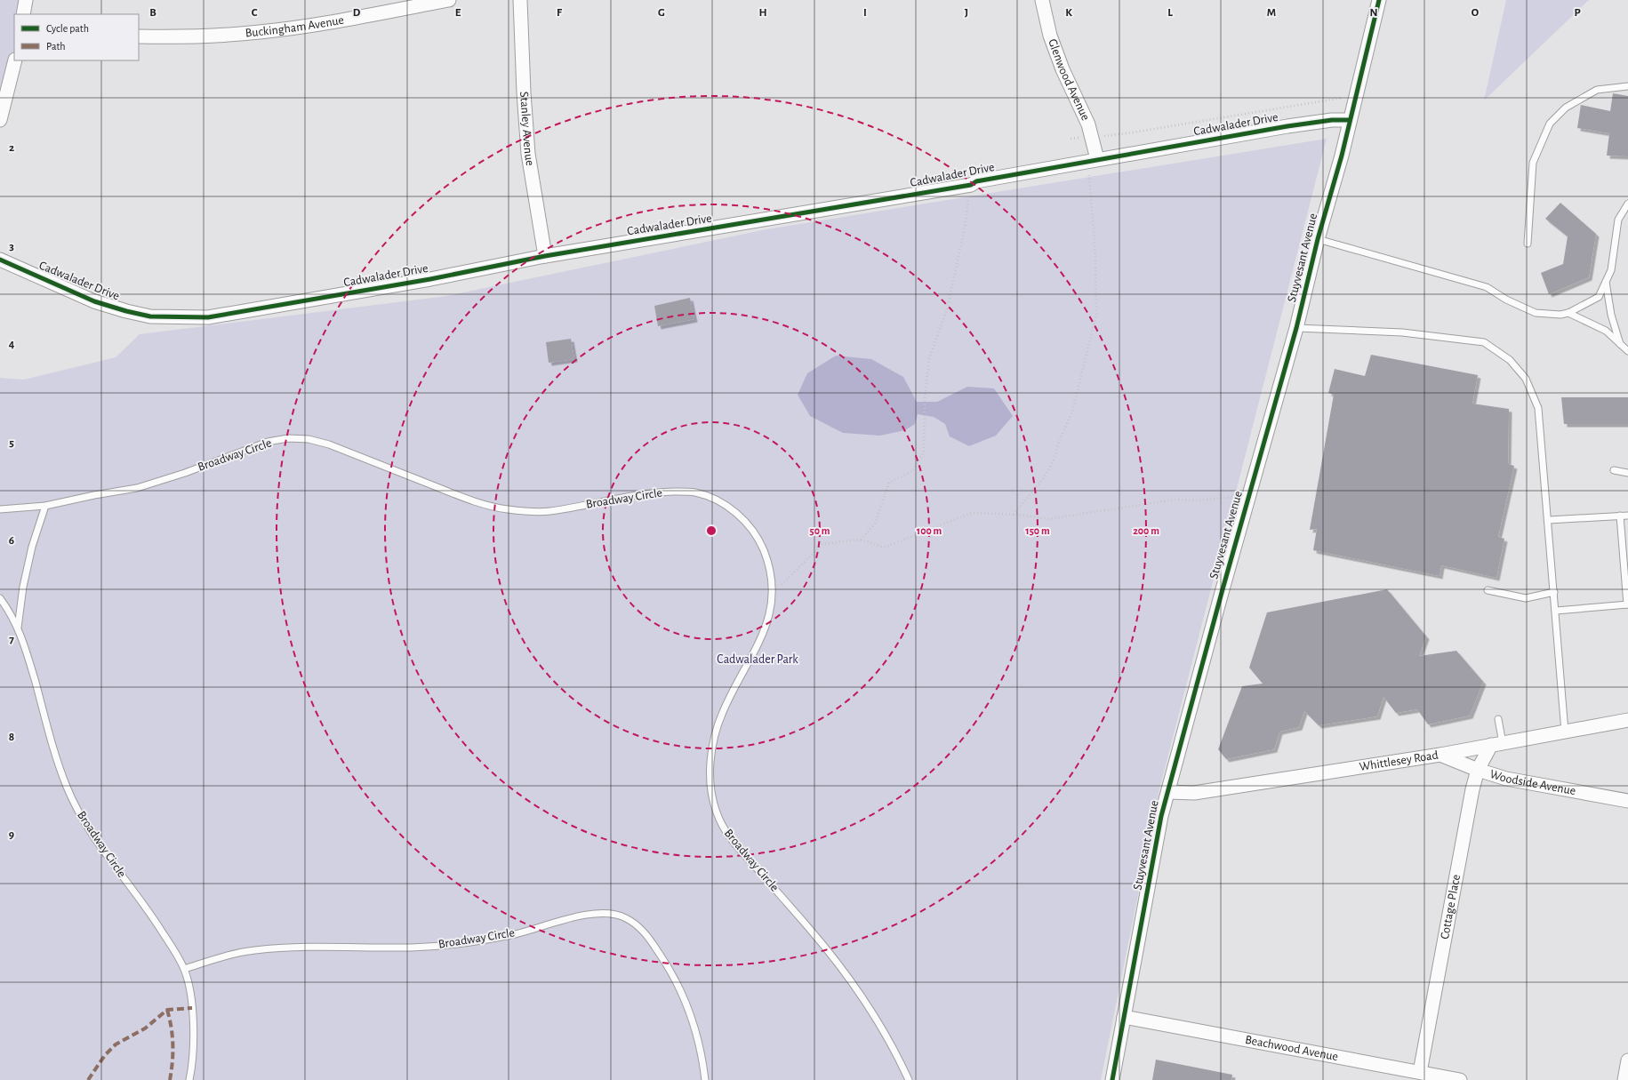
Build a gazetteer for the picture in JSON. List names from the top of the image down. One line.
{"streets":{"street":["Buckingham Avenue","Glenwood Avenue","Cadwalader Drive","Stanley Avenue","Stuyvesant Avenue","Whittlesey Road","Woodside Avenue","Cottage Place","Beachwood Avenue"],"lane":["Broadway Circle"]},"crossings":[["Glenwood Avenue","Cadwalader Drive"],["Cadwalader Drive","Stanley Avenue"],["Cadwalader Drive","Stuyvesant Avenue"],["Stuyvesant Avenue","Whittlesey Road"],["Stuyvesant Avenue","Beachwood Avenue"],["Whittlesey Road","Woodside Avenue"],["Whittlesey Road","Cottage Place"],["Woodside Avenue","Cottage Place"],["Cottage Place","Beachwood Avenue"]],"parks":["Cadwalader Park"],"legend":["Cycle path","Path"],"grid":{"columns":["B","C","D","E","F","G","H","I","J","K","L","M","N","O","P"],"rows":["2","3","4","5","6","7","8","9"]},"rings":["50 m","100 m","150 m","200 m"]}
